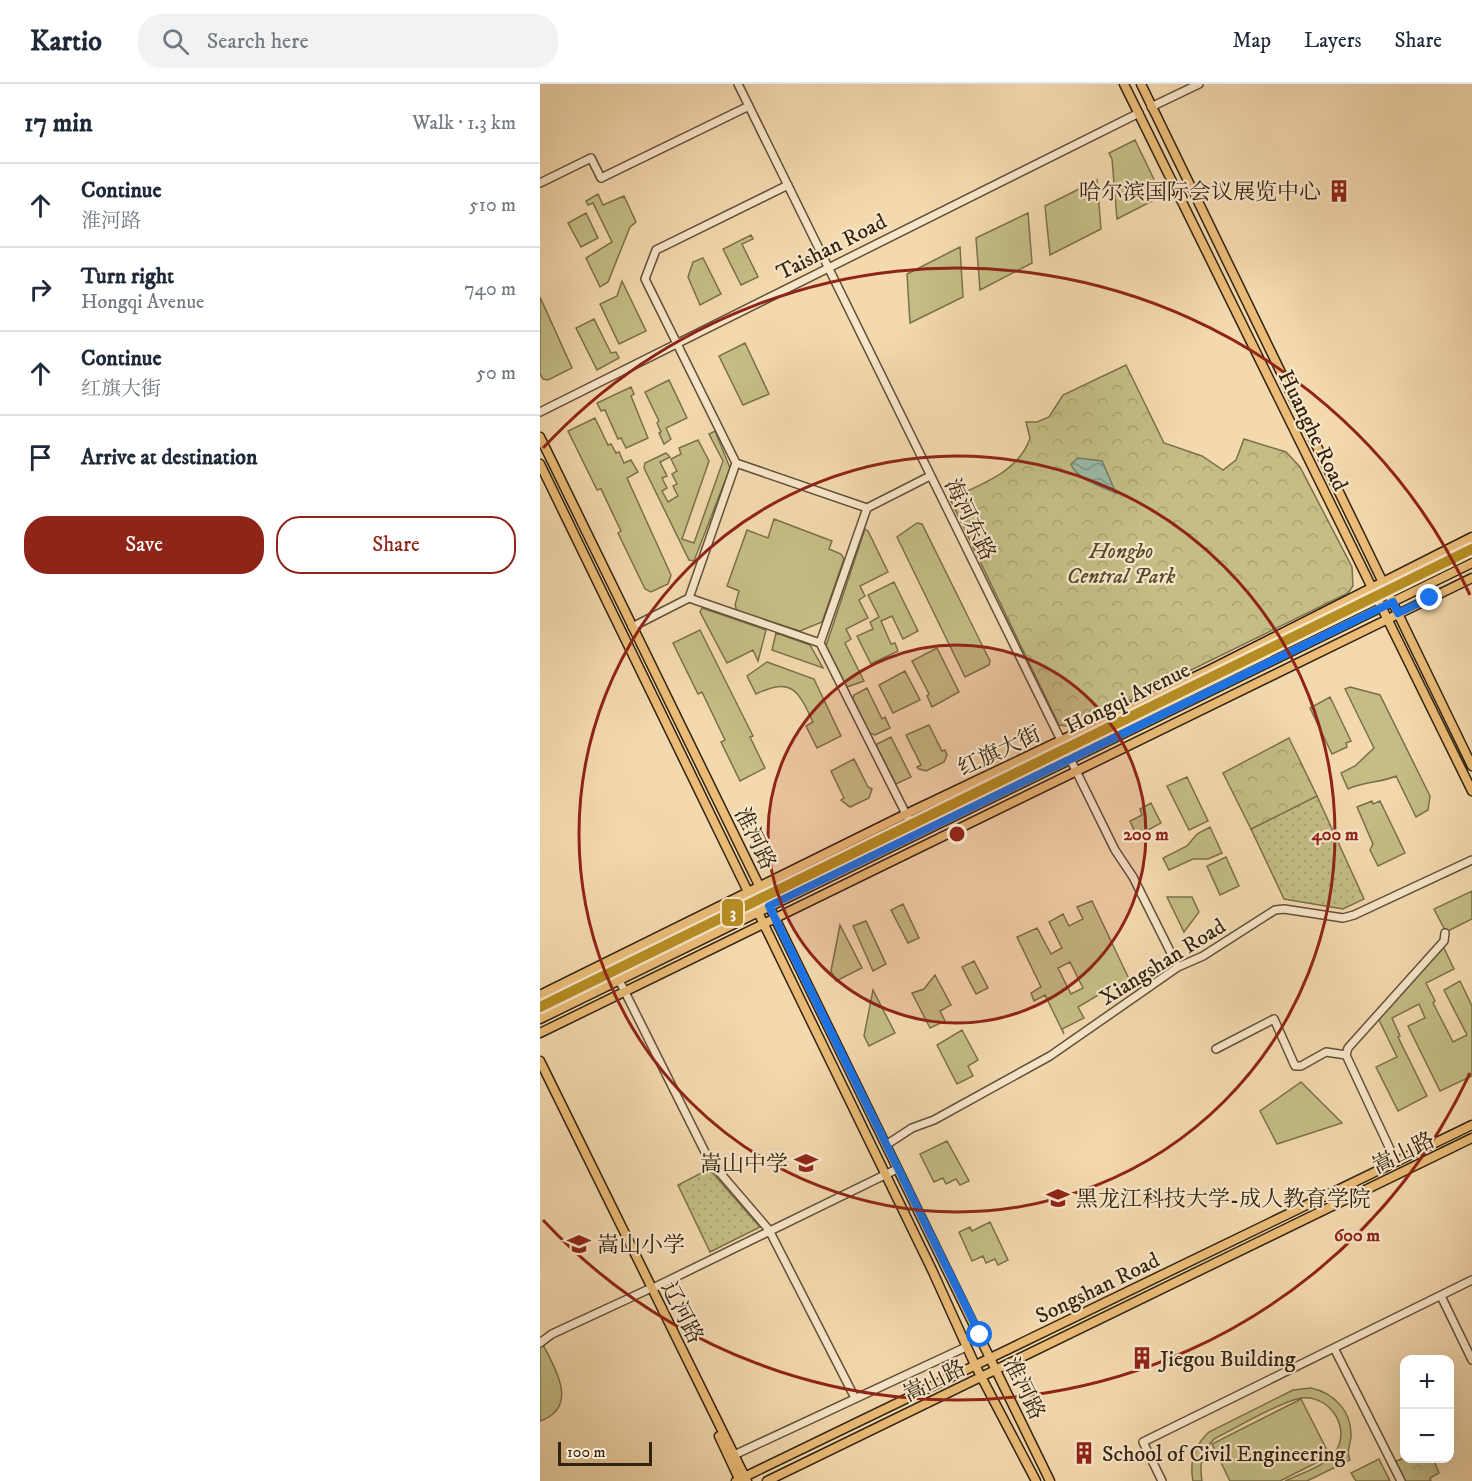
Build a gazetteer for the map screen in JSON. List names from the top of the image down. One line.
{"streets":{"main road":["Huanghe Road","Hongqi Avenue","红旗大街","淮河路","嵩山路","Songshan Road","辽河路"],"street":["Taishan Road","海河东路","Xiangshan Road"]},"crossings":[["Taishan Road","Huanghe Road"],["Taishan Road","海河东路"],["Huanghe Road","Hongqi Avenue"],["Huanghe Road","红旗大街"],["海河东路","Hongqi Avenue"],["海河东路","红旗大街"],["海河东路","Xiangshan Road"],["Hongqi Avenue","红旗大街"],["Hongqi Avenue","淮河路"],["红旗大街","淮河路"],["淮河路","Xiangshan Road"],["淮河路","嵩山路"],["淮河路","Songshan Road"],["Songshan Road","辽河路"]],"parks":["Hongbo Central Park"],"places":{"building":["哈尔滨国际会议展览中心","Jiegou Building","School of Civil Engineering"],"school or university":["嵩山中学","黑龙江科技大学-成人教育学院","嵩山小学"]},"lines":["transit line 3"],"scale_bar":"100 m","page":{"header":"Kartio","search":"Search here","nav":["Map","Layers","Share"],"heading":["17 min","Walk · 1.3 km"],"list":[["Continue","淮河路","510 m"],["Turn right","Hongqi Avenue","740 m"],["Continue","红旗大街","50 m"],"Arrive at destination"],"buttons":["Save","Share"],"map_buttons":["+","−"],"scale":"100 m"},"rings":["200 m","400 m","600 m"]}
